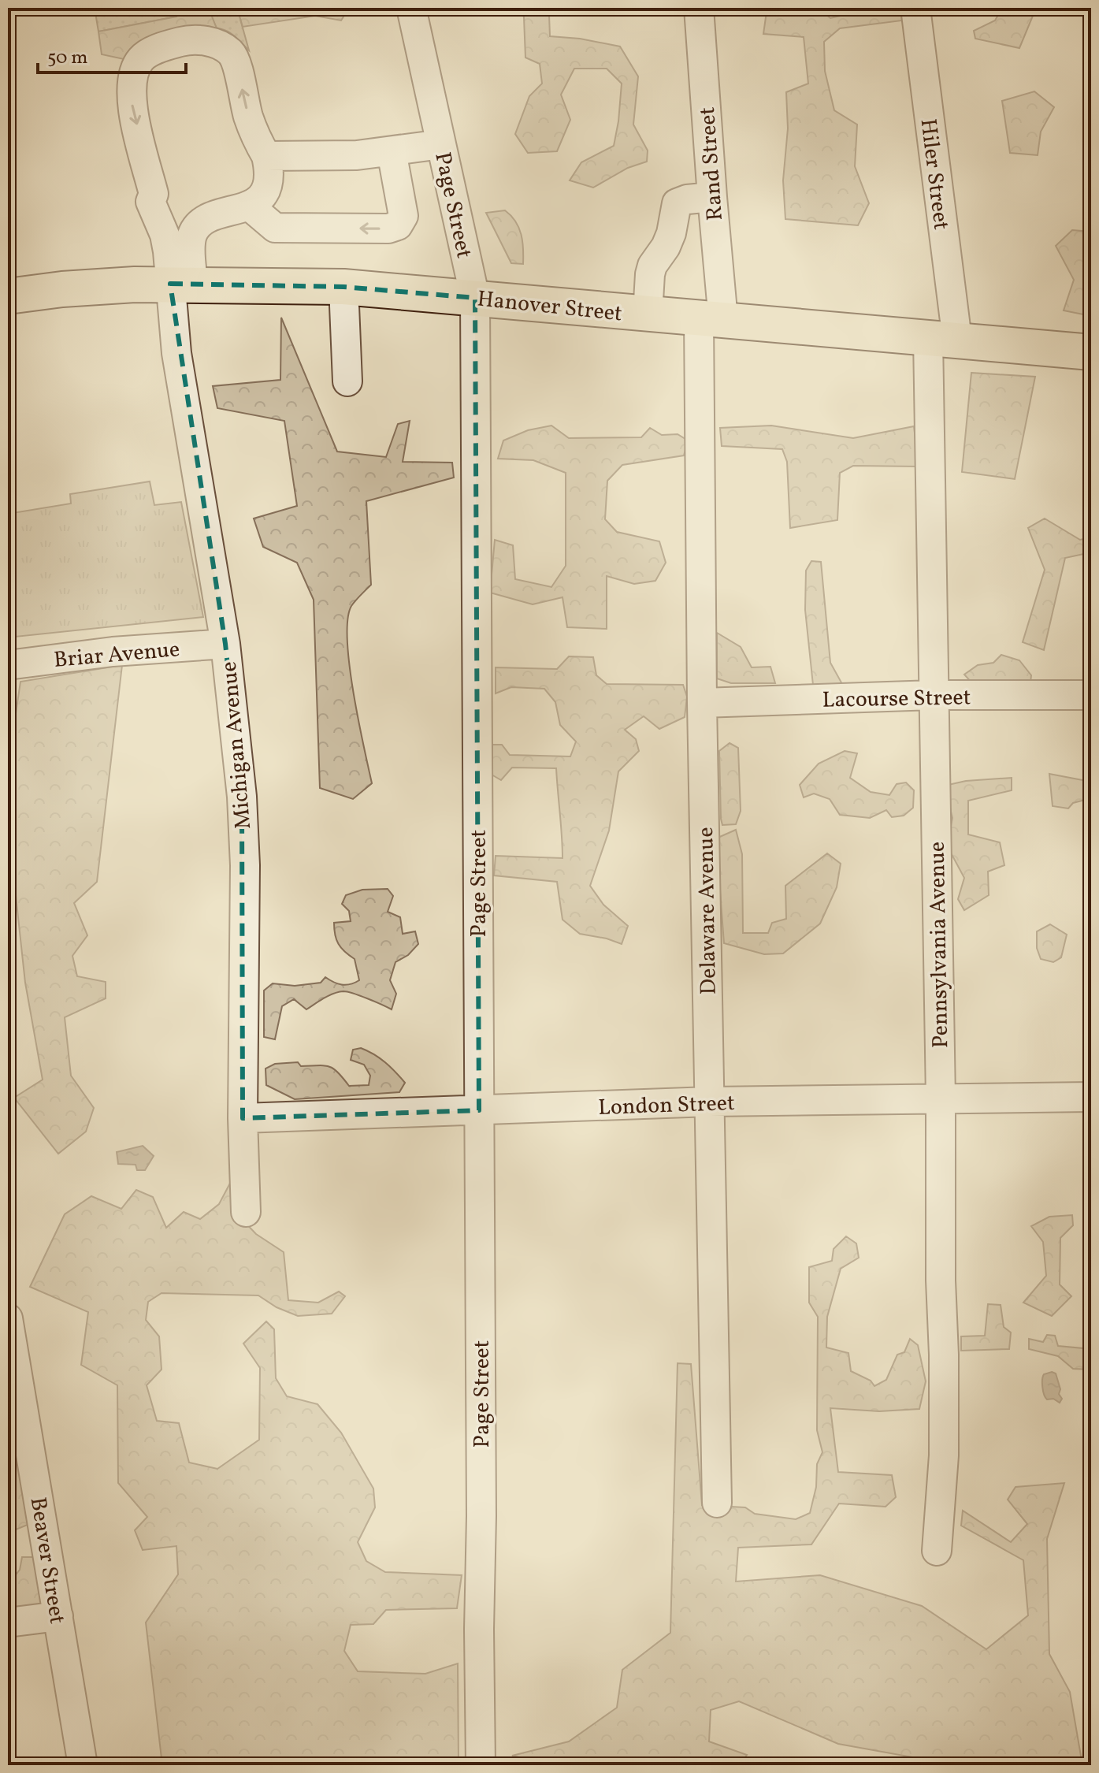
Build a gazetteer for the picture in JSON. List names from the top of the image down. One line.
{"streets":{"main road":["Hanover Street"],"street":["Rand Street","Hiler Street","Page Street","Briar Avenue","Lacourse Street","Michigan Avenue","Delaware Avenue","Pennsylvania Avenue","London Street","Beaver Street"]},"crossings":[["Rand Street","Hanover Street"],["Rand Street","Delaware Avenue"],["Hiler Street","Hanover Street"],["Hiler Street","Pennsylvania Avenue"],["Page Street","Hanover Street"],["Page Street","London Street"],["Hanover Street","Michigan Avenue"],["Hanover Street","Delaware Avenue"],["Hanover Street","Pennsylvania Avenue"],["Briar Avenue","Michigan Avenue"],["Lacourse Street","Delaware Avenue"],["Lacourse Street","Pennsylvania Avenue"],["Michigan Avenue","London Street"],["Delaware Avenue","London Street"],["Pennsylvania Avenue","London Street"]],"scale_bar":"50 m"}
